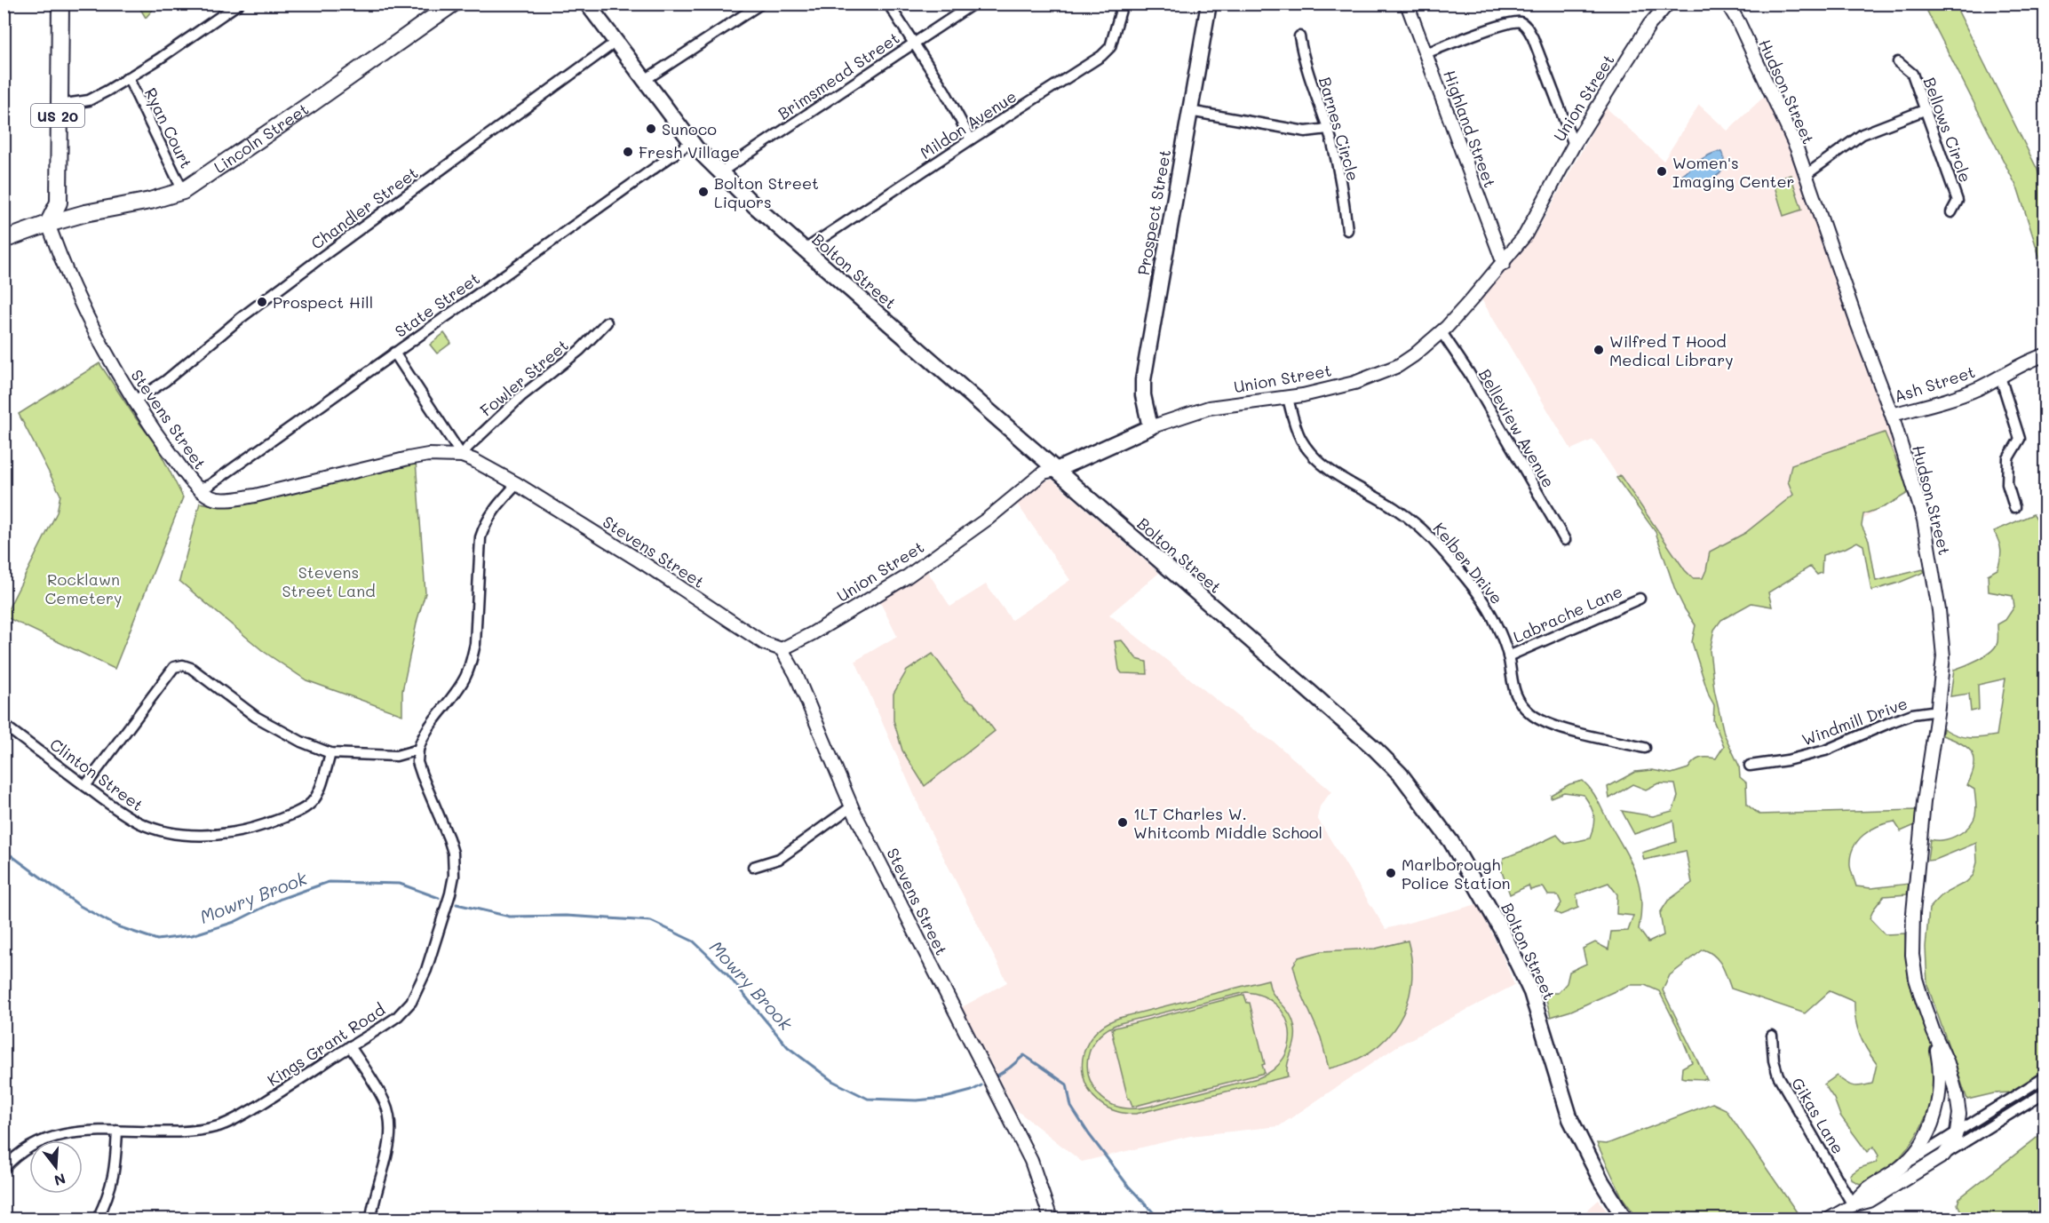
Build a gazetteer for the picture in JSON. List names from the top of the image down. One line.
{"streets":{"main road":["Union Street","US 20","Lincoln Street","Prospect Street","Bolton Street"],"street":["Brimsmead Street","Hudson Street","Mildon Avenue","Ryan Court","Barnes Circle","Highland Street","Bellows Circle","Chandler Street","State Street","Fowler Street","Ash Street","Stevens Street","Belleview Avenue","Kelber Drive","Labrache Lane","Windmill Drive","Clinton Street","Kings Grant Road","Gikas Lane"]},"crossings":[["Brimsmead Street","Bolton Street"],["Hudson Street","Ash Street"],["Hudson Street","Windmill Drive"],["Hudson Street","Gikas Lane"],["Union Street","Highland Street"],["Union Street","Prospect Street"],["Union Street","Bolton Street"],["Union Street","Stevens Street"],["Union Street","Belleview Avenue"],["Union Street","Kelber Drive"],["US 20","Lincoln Street"],["US 20","Stevens Street"],["Mildon Avenue","Bolton Street"],["Ryan Court","Lincoln Street"],["Lincoln Street","Stevens Street"],["Chandler Street","Bolton Street"],["Chandler Street","Stevens Street"],["Bolton Street","State Street"],["State Street","Stevens Street"],["Fowler Street","Stevens Street"],["Kelber Drive","Labrache Lane"]],"water":["Mowry Brook"],"parks":["Stevens Street Land","Rocklawn Cemetery"],"places":["Sunoco","Fresh Village","Women's Imaging Center","Bolton Street Liquors","Prospect Hill","Wilfred T Hood Medical Library","1LT Charles W. Whitcomb Middle School","Marlborough Police Station"],"north":"bottom"}
